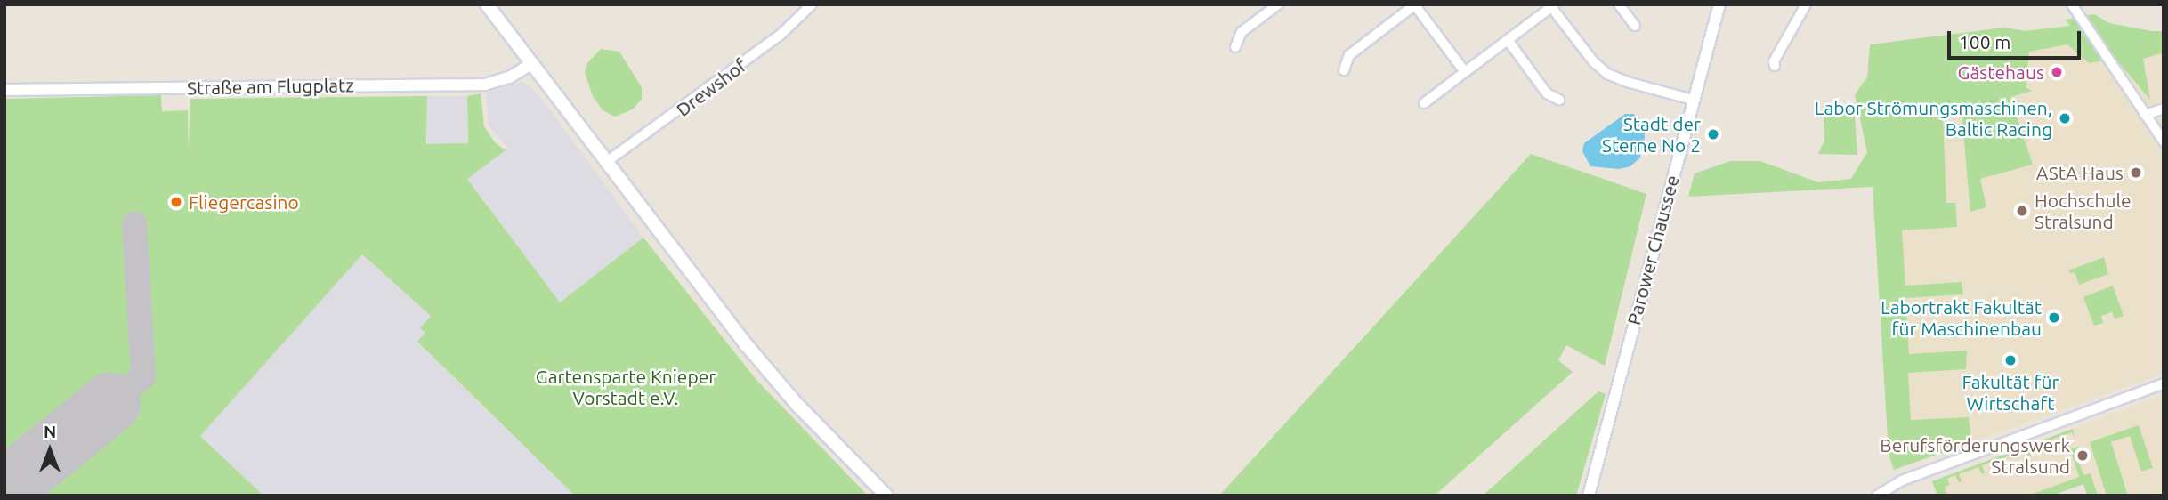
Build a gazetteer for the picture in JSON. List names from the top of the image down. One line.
{"streets":{"street":["Straße am Flugplatz","Drewshof","Parower Chaussee"]},"parks":["Gartensparte Knieper Vorstadt e.V."],"places":["Gästehaus","Labor Strömungsmaschinen, Baltic Racing","Stadt der Sterne No 2","AStA Haus","Fliegercasino","Hochschule Stralsund","Labortrakt Fakultät für Maschinenbau","Fakultät für Wirtschaft","Berufsförderungswerk Stralsund"],"scale_bar":"100 m","north":"top"}
